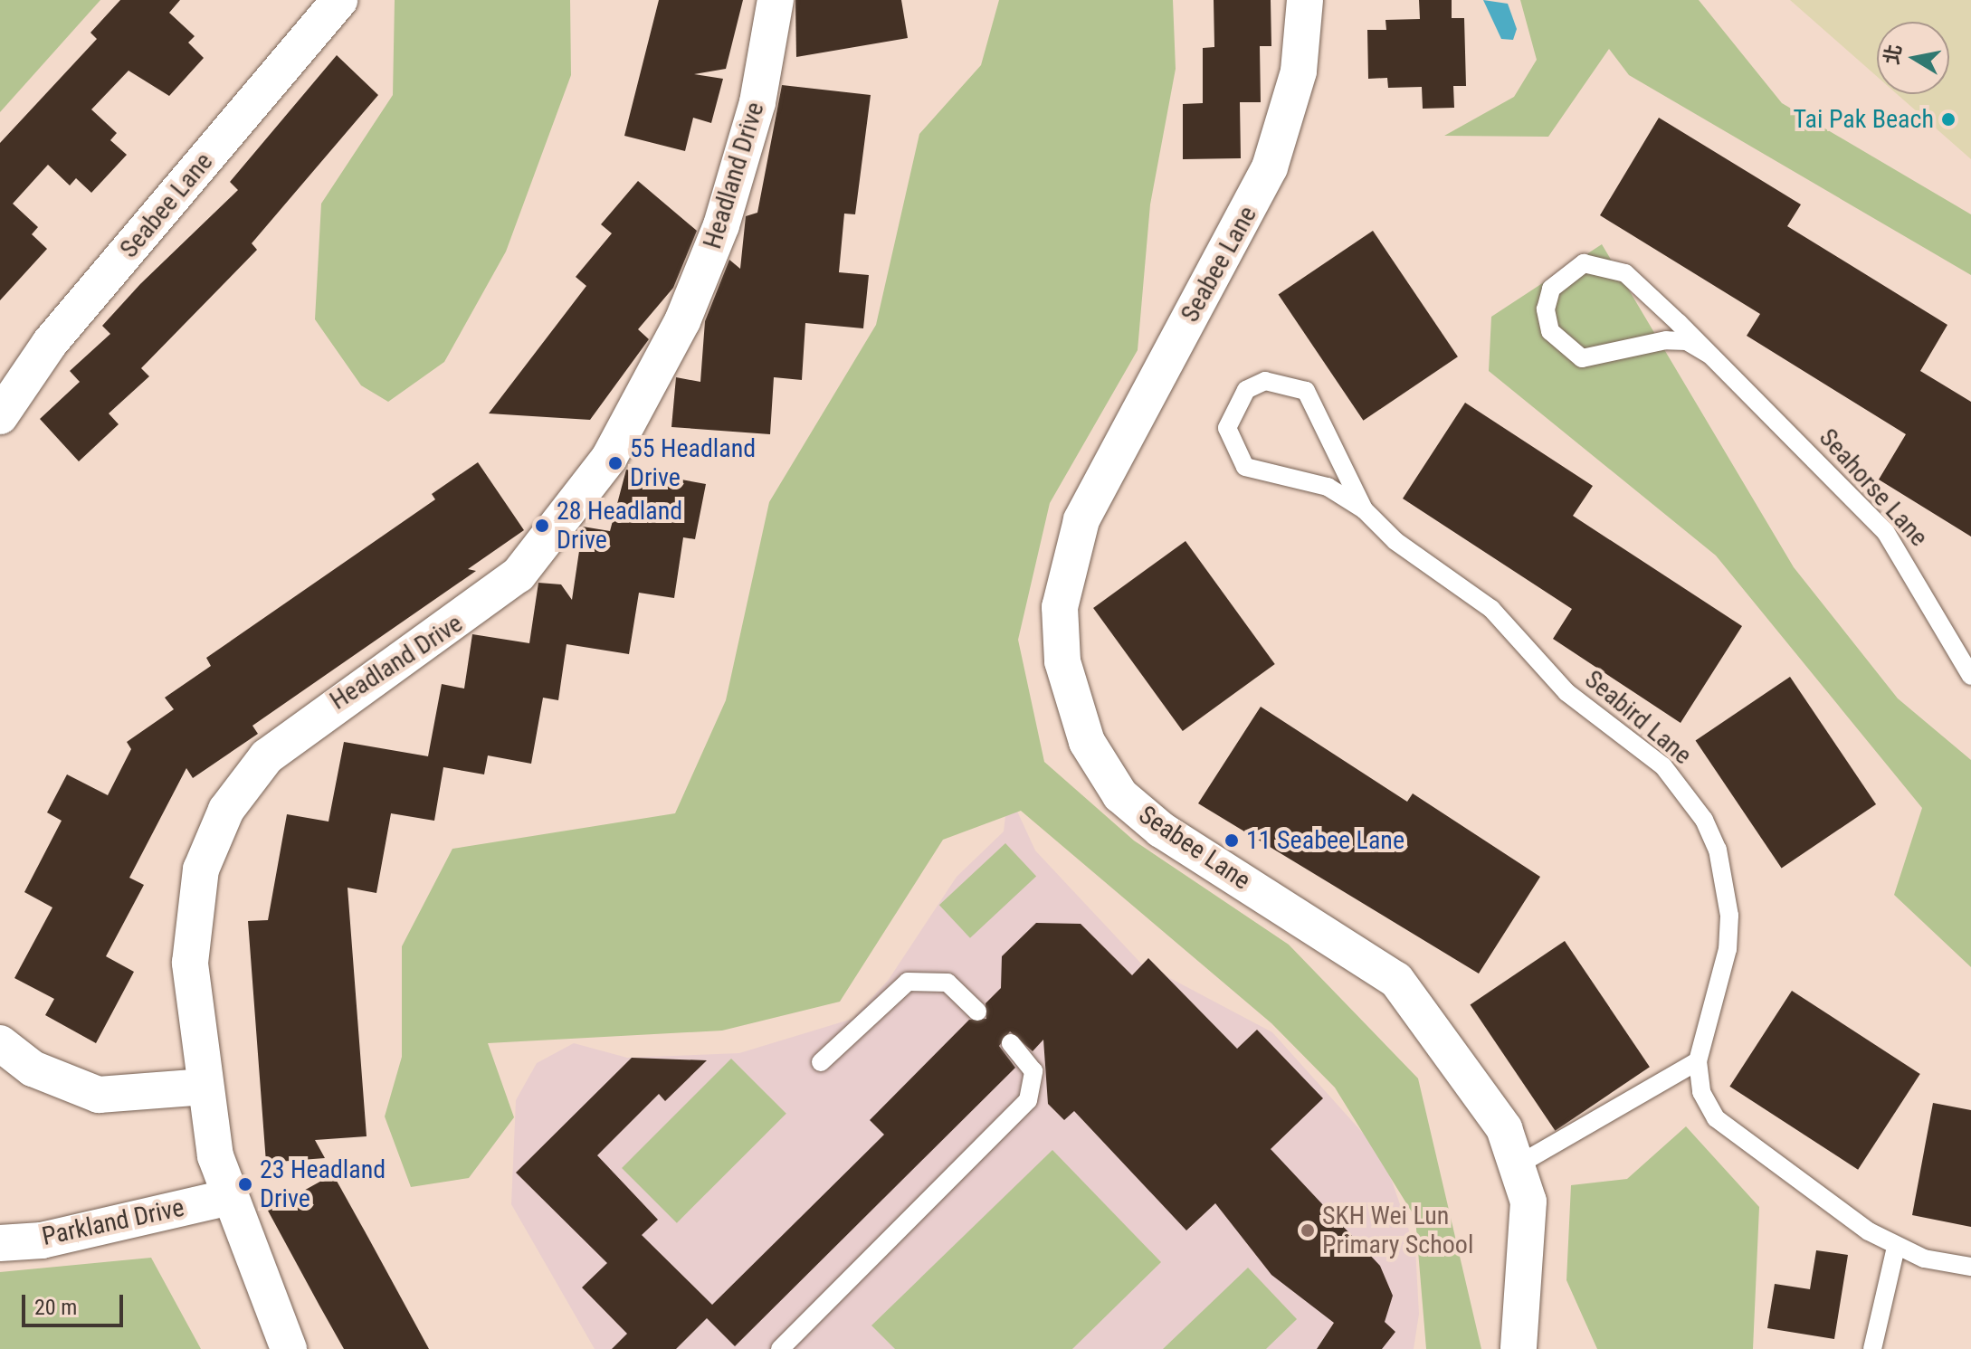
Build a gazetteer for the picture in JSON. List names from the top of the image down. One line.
{"streets":{"street":["Headland Drive","Seabee Lane","Parkland Drive"],"lane":["Seahorse Lane","Seabird Lane"]},"crossings":[["Headland Drive","Parkland Drive"]],"places":["Tai Pak Beach","55 Headland Drive","28 Headland Drive","11 Seabee Lane","23 Headland Drive","SKH Wei Lun Primary School"],"scale_bar":"20 m","north":"left"}
